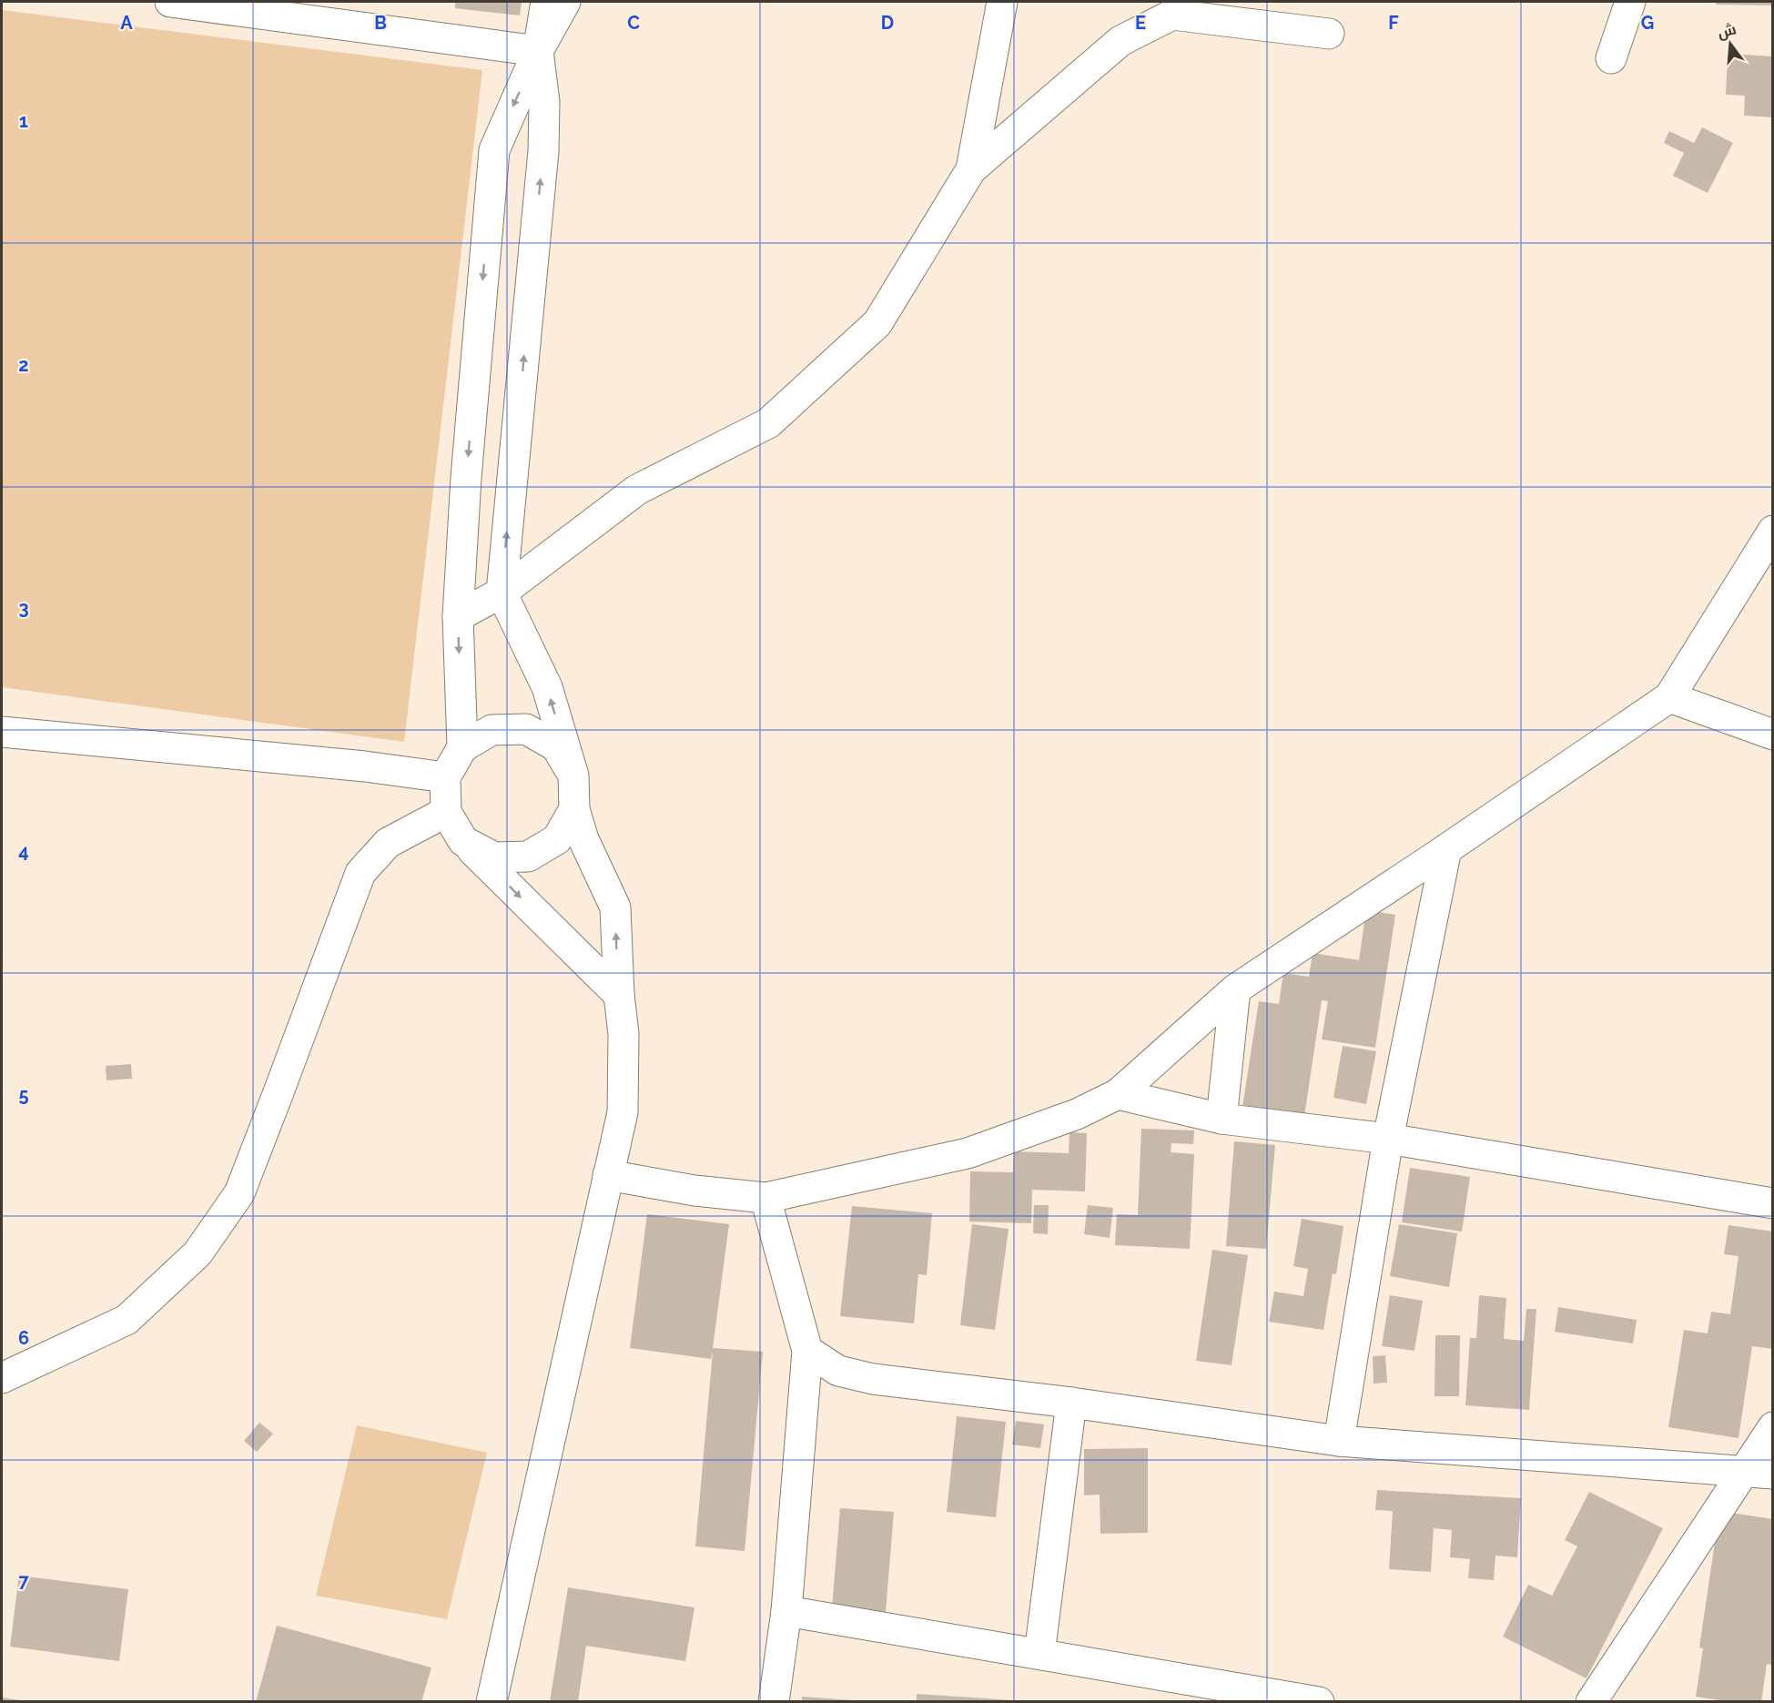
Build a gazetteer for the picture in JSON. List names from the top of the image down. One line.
{"north":"top","grid":{"columns":["A","B","C","D","E","F","G"],"rows":["1","2","3","4","5","6","7"]}}
